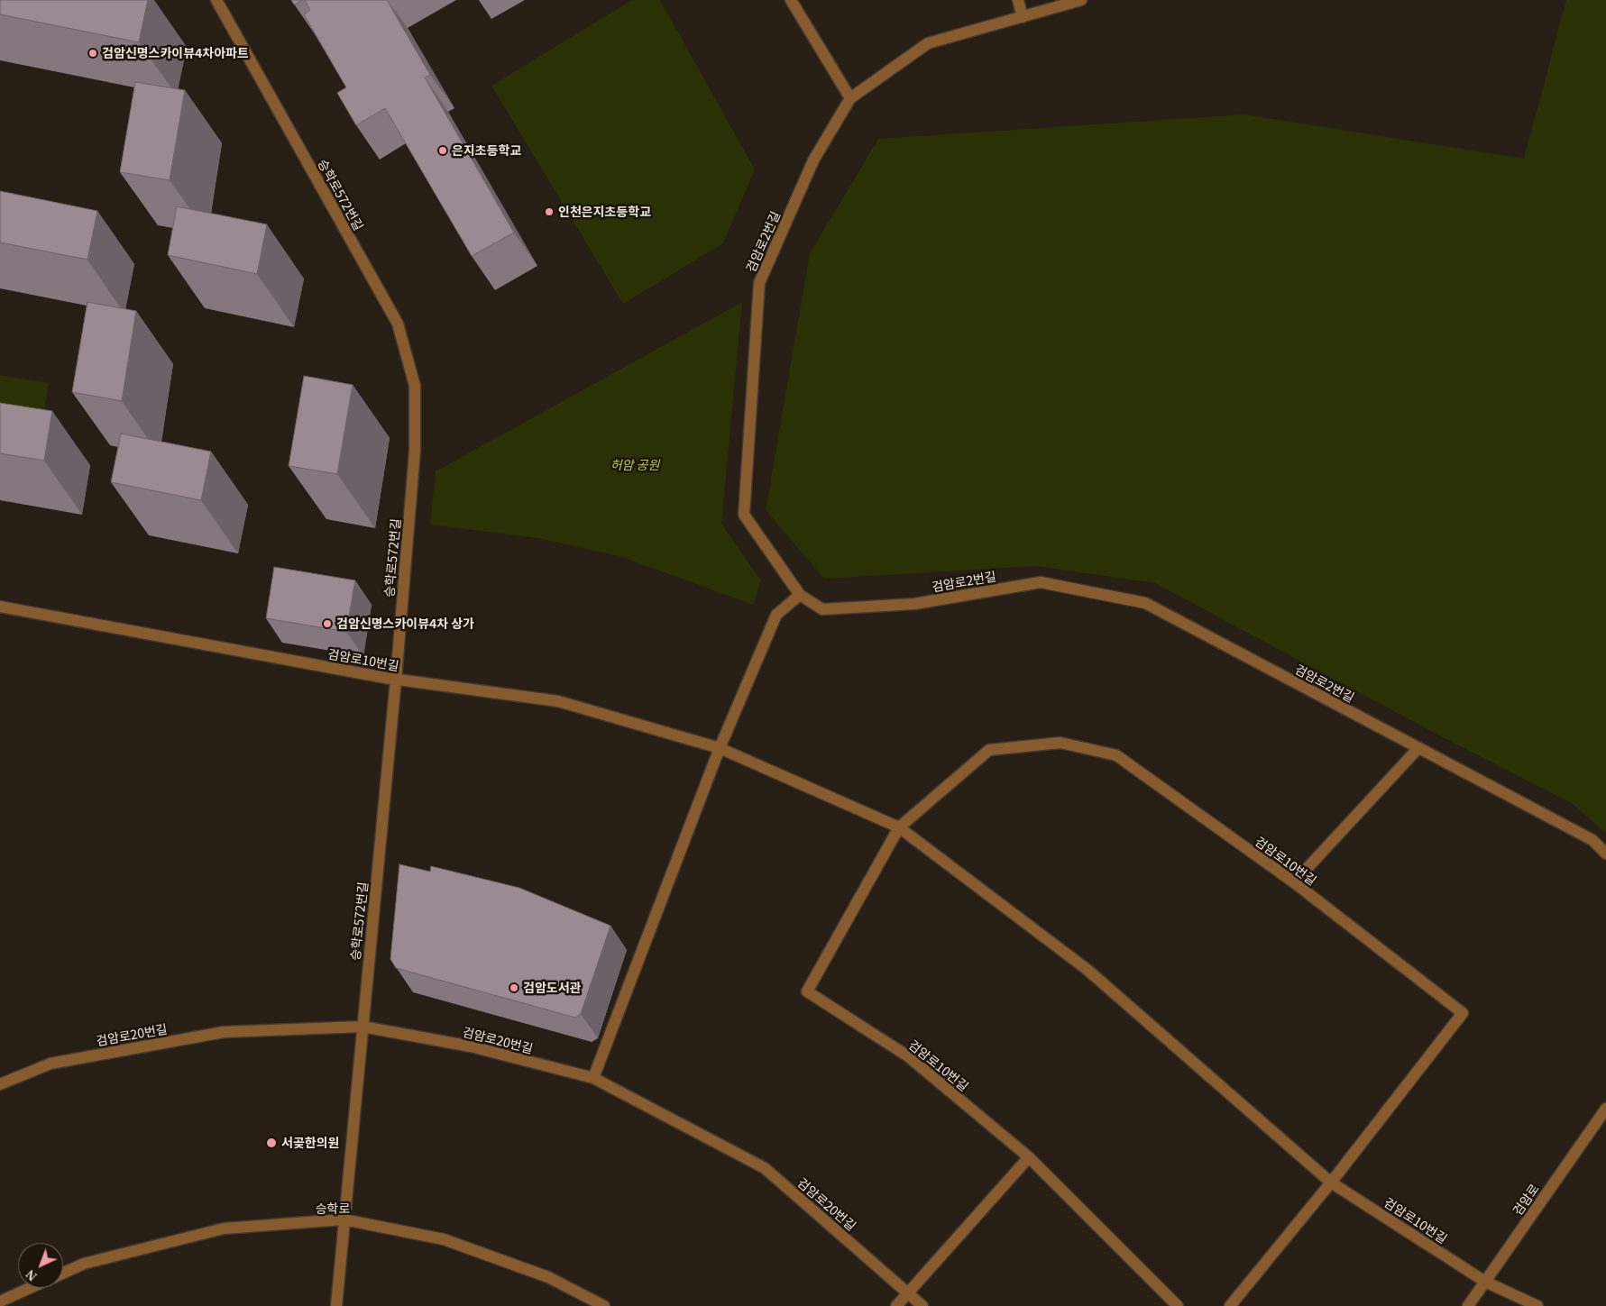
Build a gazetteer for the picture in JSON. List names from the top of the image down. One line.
{"streets":{"street":["승학로572번길","검암로2번길","검암로10번길","검암로20번길","검암로","승학로"]},"crossings":[["승학로572번길","검암로10번길"],["승학로572번길","검암로20번길"],["승학로572번길","승학로"],["검암로10번길","검암로"]],"parks":["허암 공원"],"places":["검암신명스카이뷰4차아파트","은지초등학교","인천은지초등학교","검암신명스카이뷰4차 상가","검암도서관","서곶한의원"],"north":"bottom left"}
